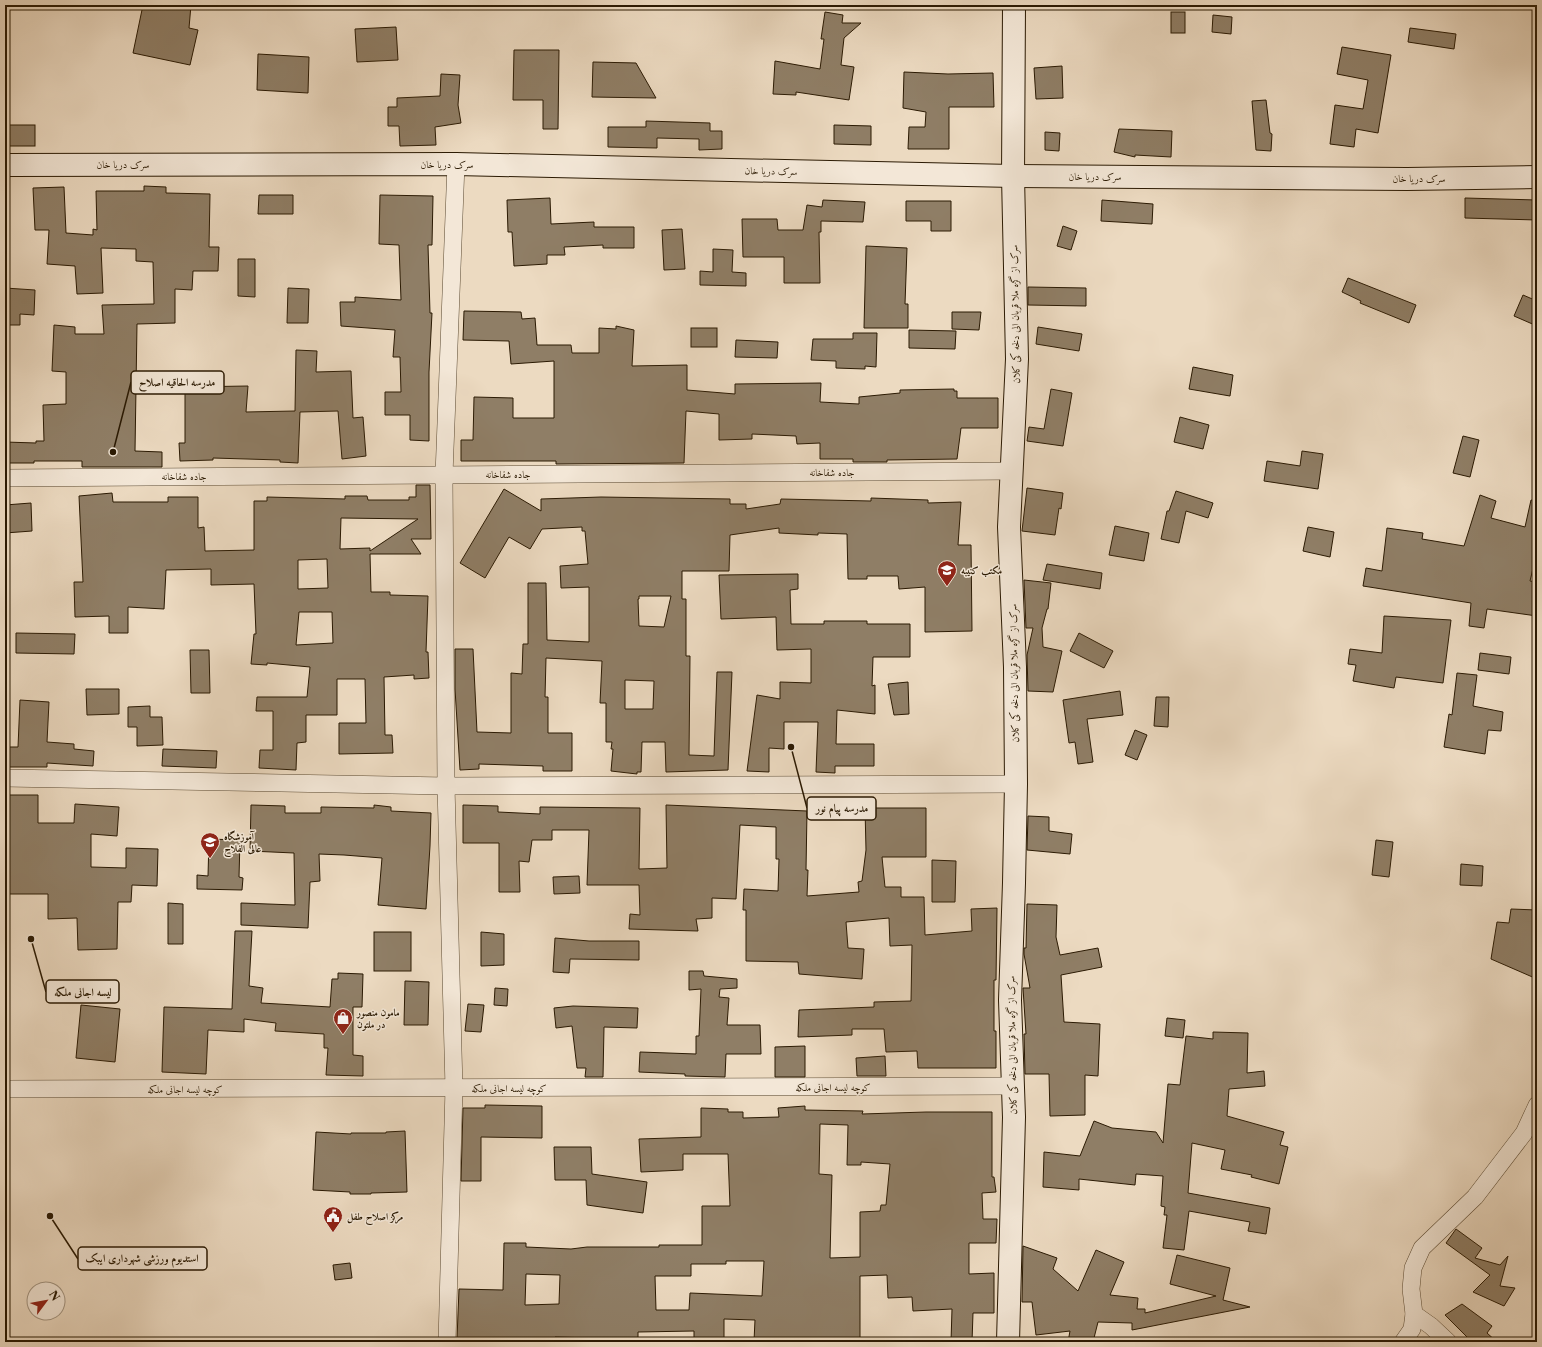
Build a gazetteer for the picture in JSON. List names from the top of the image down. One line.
{"streets":{"street":["سرک دریا خان","سرک از گزه ملا قربان الی دلخه کی کلان","جاده شفاخانه","کوچه لیسه اجانی ملکه"]},"crossings":[["سرک دریا خان","سرک از گزه ملا قربان الی دلخه کی کلان"],["سرک از گزه ملا قربان الی دلخه کی کلان","جاده شفاخانه"],["سرک از گزه ملا قربان الی دلخه کی کلان","کوچه لیسه اجانی ملکه"]],"places":{"other":["مدرسه الحاقیه اصلاح","مدرسه پیام نور","لیسه اجانی ملکه","استدیوم ورزشی شهرداری ایبک"],"school or university":["مکتب کنیبه","آموزشگاه عالی الفلاح"],"shop":["مامون منصور در ملتون"],"public building":["مرکز اصلاح طفل"]},"north":"top right"}
